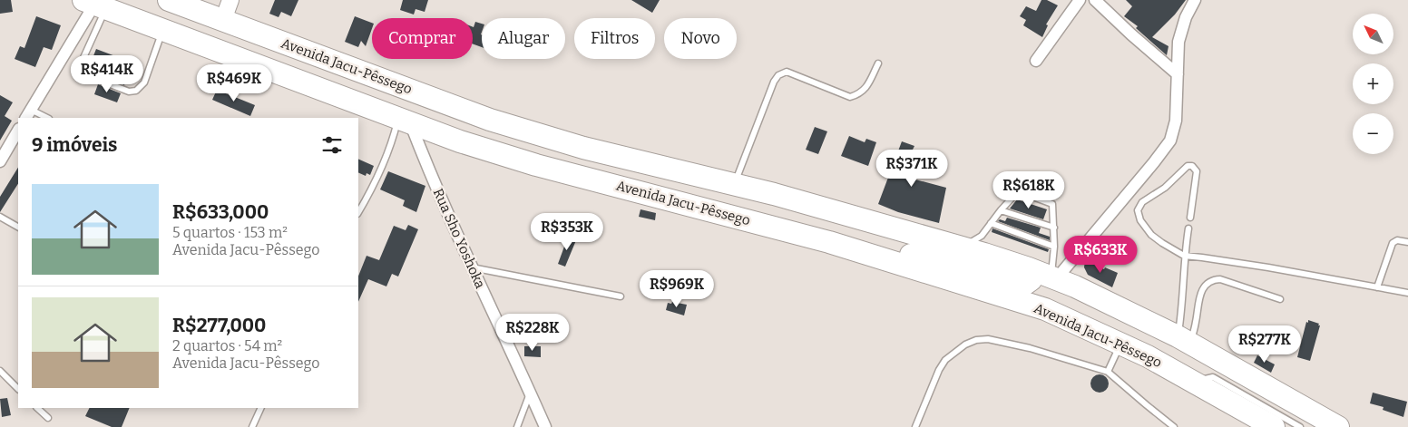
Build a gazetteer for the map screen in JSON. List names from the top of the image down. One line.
{"streets":{"highway":["Avenida Jacu-Pêssego"],"street":["Rua Sho Yoshoka"]},"crossings":[["Avenida Jacu-Pêssego","Rua Sho Yoshoka"]],"north":"top left","page":{"map_buttons":["+","−"],"chip":["Comprar","Alugar","Filtros","Novo"],"price":["R$414K","R$469K","R$371K","R$618K","R$353K","R$633K","R$969K","R$228K","R$277K"],"heading":"9 imóveis","list":[{"name":"R$633,000","note":"5 quartos · 153 m² · Avenida Jacu-Pêssego"},{"name":"R$277,000","note":"2 quartos · 54 m² · Avenida Jacu-Pêssego"}]}}
